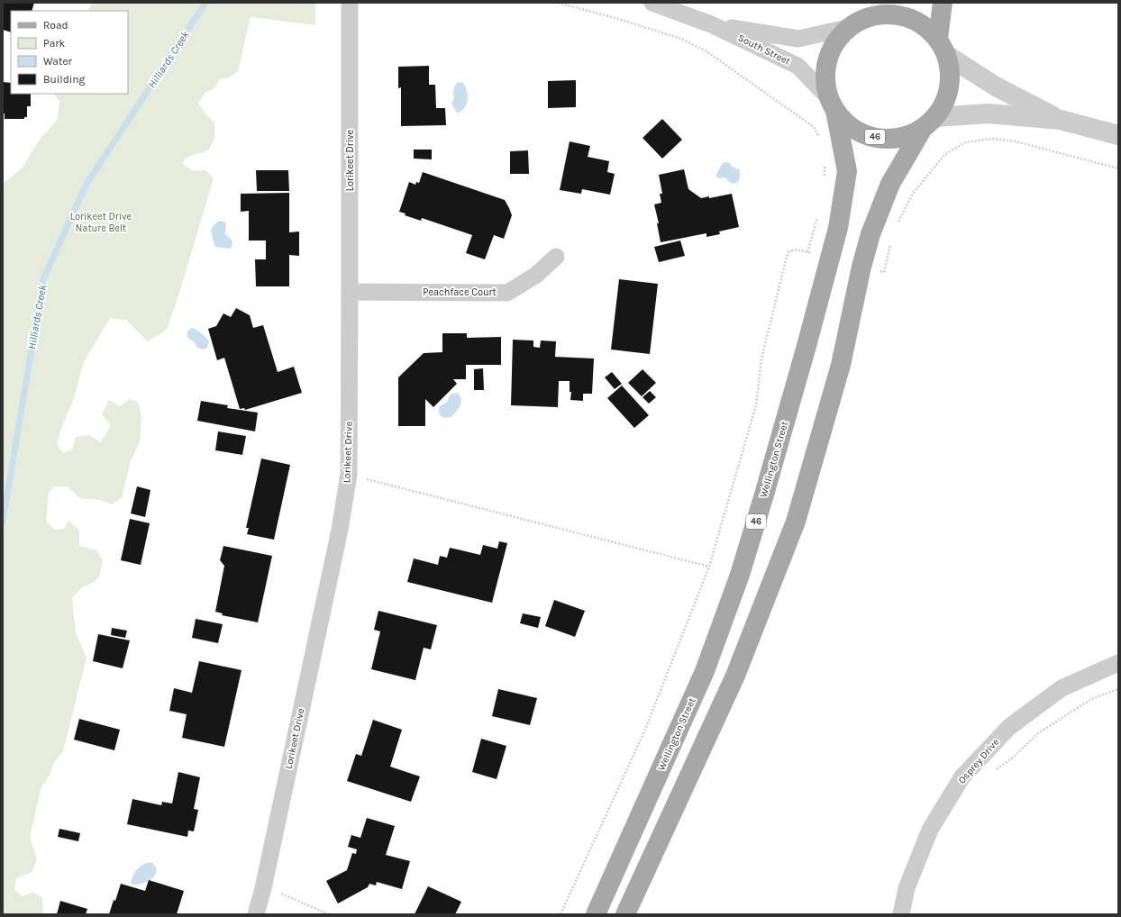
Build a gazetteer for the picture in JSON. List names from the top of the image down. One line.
{"streets":{"main road":["46","Wellington Street"],"street":["South Street","Lorikeet Drive","Peachface Court","Osprey Drive"]},"crossings":[["South Street","46"],["South Street","Wellington Street"],["46","Wellington Street"],["Lorikeet Drive","Peachface Court"]],"water":["Hilliards Creek"],"parks":["Lorikeet Drive Nature Belt"],"legend":["Road","Park","Water","Building"]}
